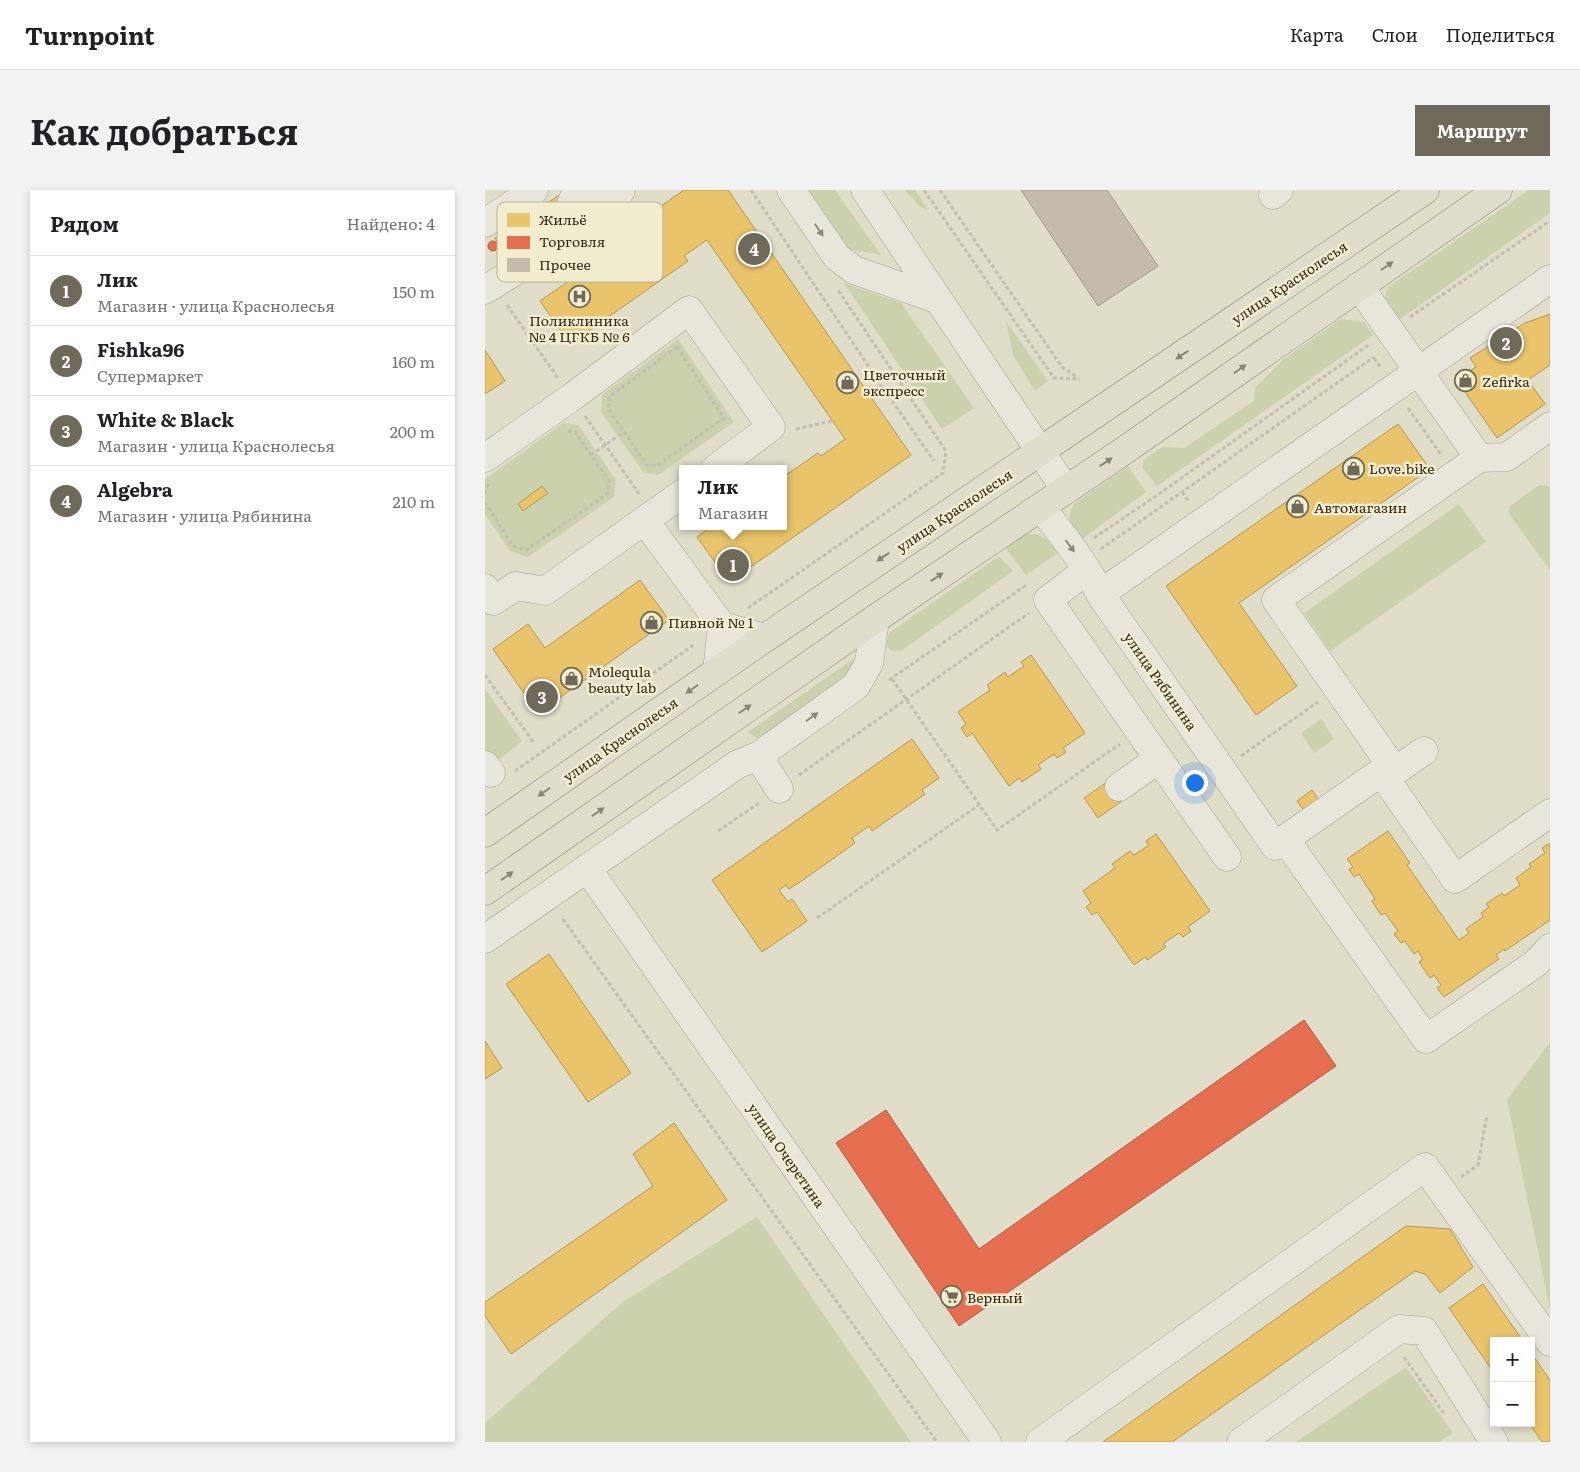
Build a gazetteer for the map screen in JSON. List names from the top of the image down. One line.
{"streets":{"main road":["улица Краснолесья"],"street":["улица Рябинина","улица Очеретина"]},"places":{"hospital":["Поликлиника № 4 ЦГКБ № 6"],"shop":["Zefirka","Цветочный экспресс","Love.bike","Автомагазин","Пивной № 1","Molequla beauty lab"],"supermarket":["Верный"]},"legend":["Жильё","Торговля","Прочее"],"page":{"header":"Turnpoint","nav":["Карта","Слои","Поделиться"],"title":"Как добраться","buttons":"Маршрут","heading":["Рядом","Найдено: 4"],"pins":["4","2","1","3"],"list":[{"mark":"1","name":"Лик","note":"Магазин · улица Краснолесья","value":"150 m"},{"mark":"2","name":"Fishka96","note":"Супермаркет","value":"160 m"},{"mark":"3","name":"White & Black","note":"Магазин · улица Краснолесья","value":"200 m"},{"mark":"4","name":"Algebra","note":"Магазин · улица Рябинина","value":"210 m"}],"popup":["Лик","Магазин"],"map_buttons":["+","−"]}}
